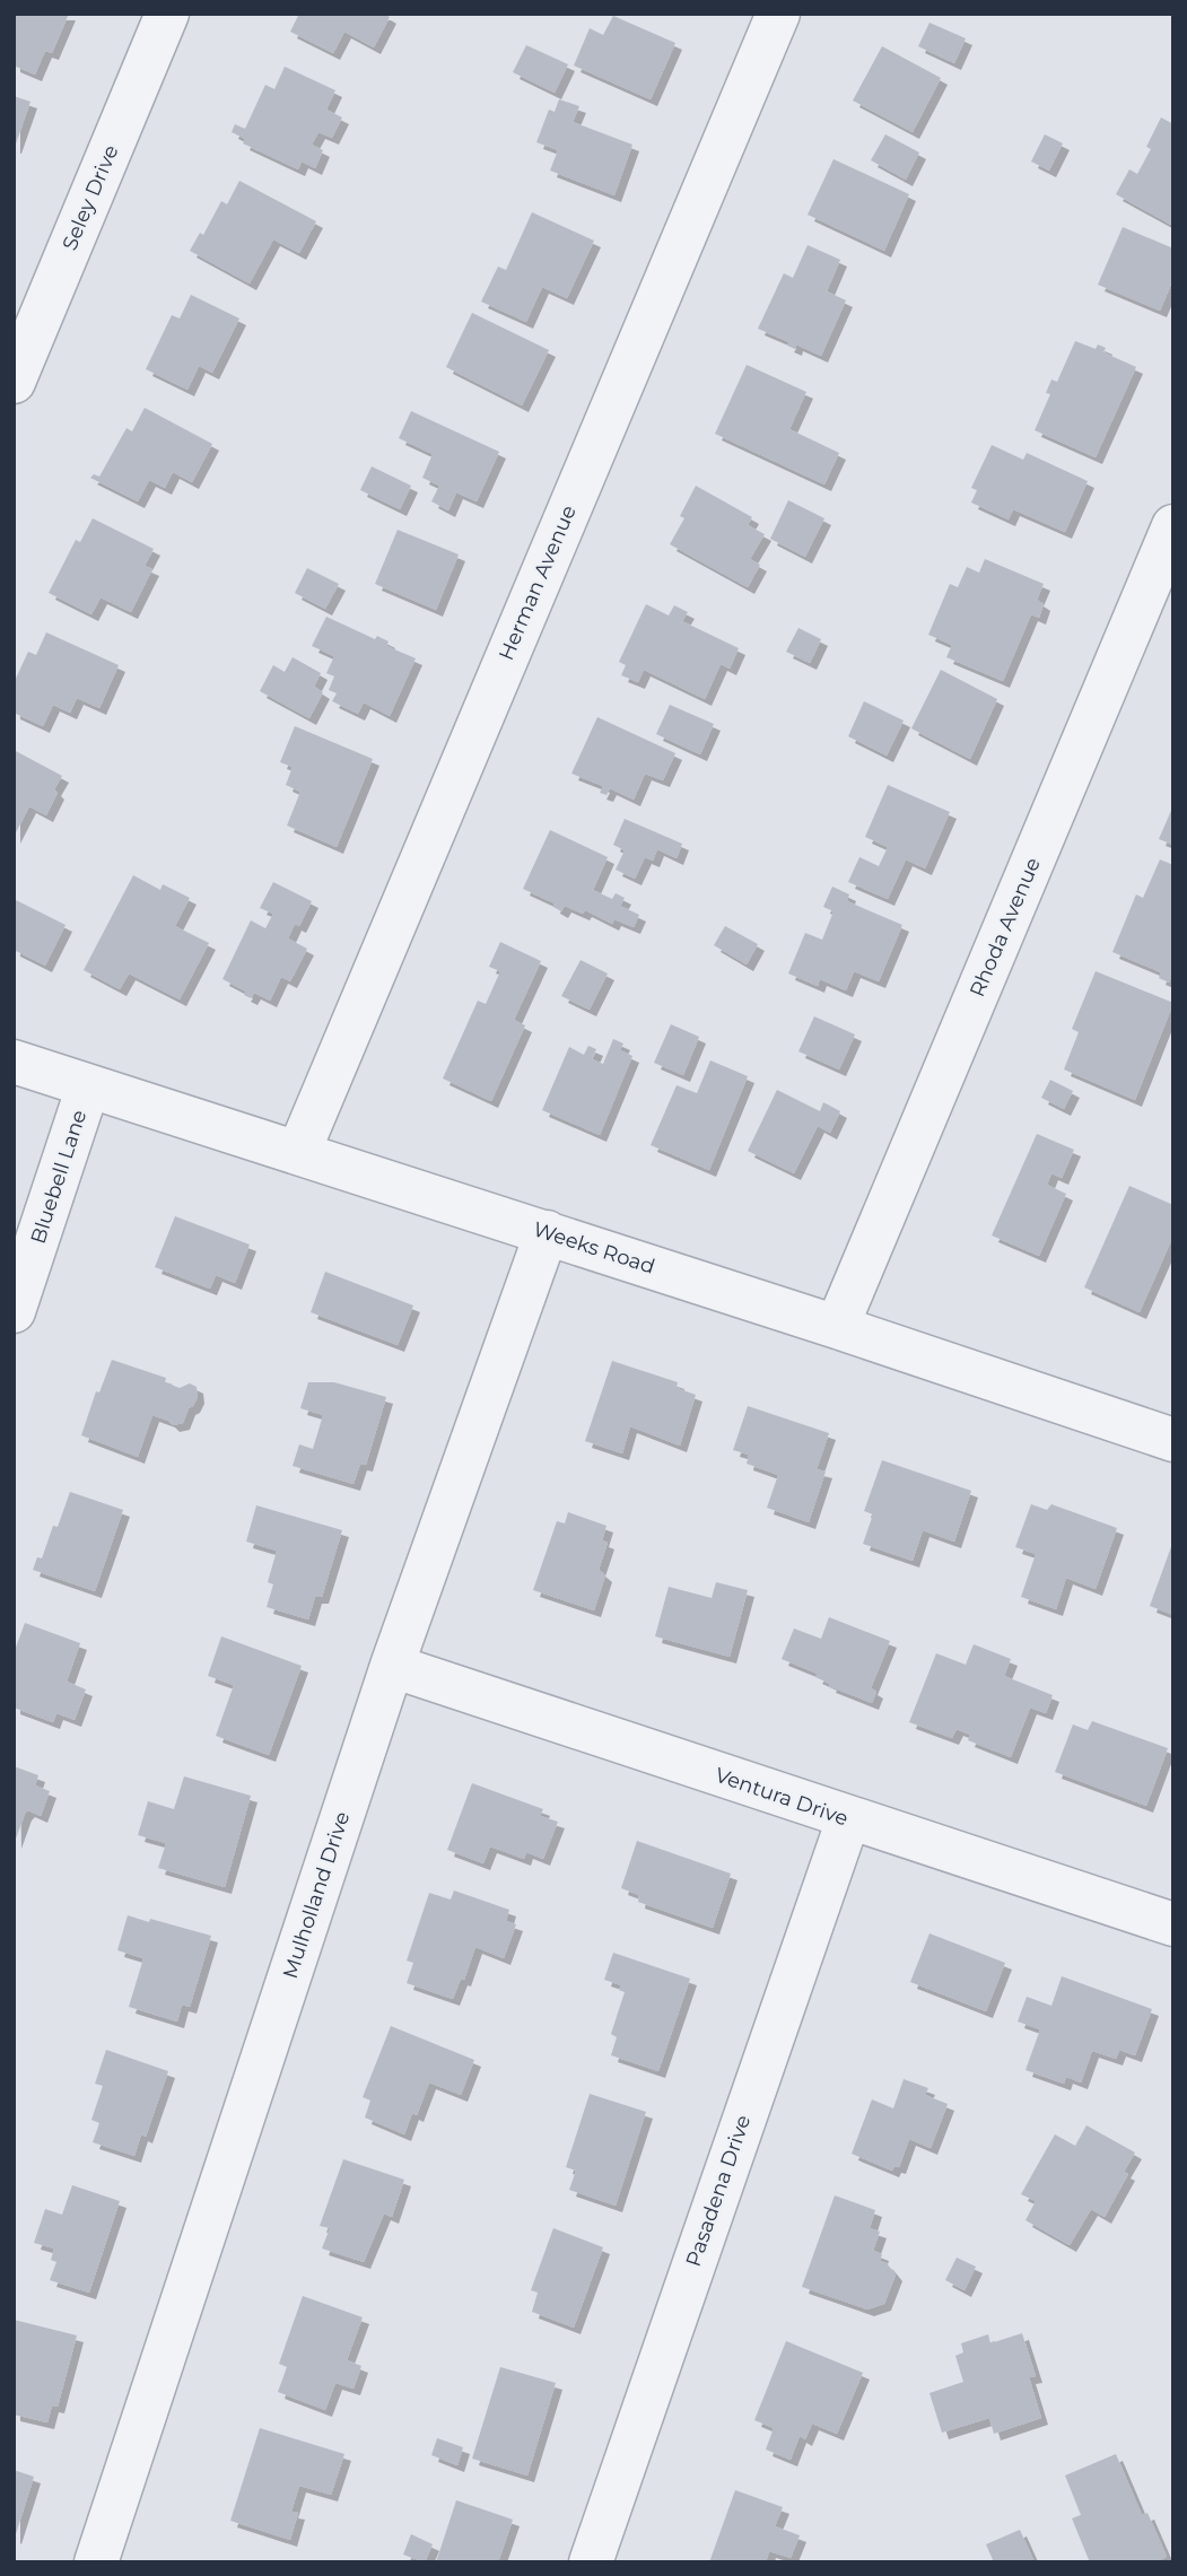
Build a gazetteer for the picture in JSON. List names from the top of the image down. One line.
{"streets":{"street":["Seley Drive","Herman Avenue","Rhoda Avenue","Bluebell Lane","Weeks Road","Ventura Drive","Mulholland Drive","Pasadena Drive"]},"crossings":[["Herman Avenue","Weeks Road"],["Rhoda Avenue","Weeks Road"],["Bluebell Lane","Weeks Road"],["Weeks Road","Mulholland Drive"],["Ventura Drive","Mulholland Drive"],["Ventura Drive","Pasadena Drive"]]}
